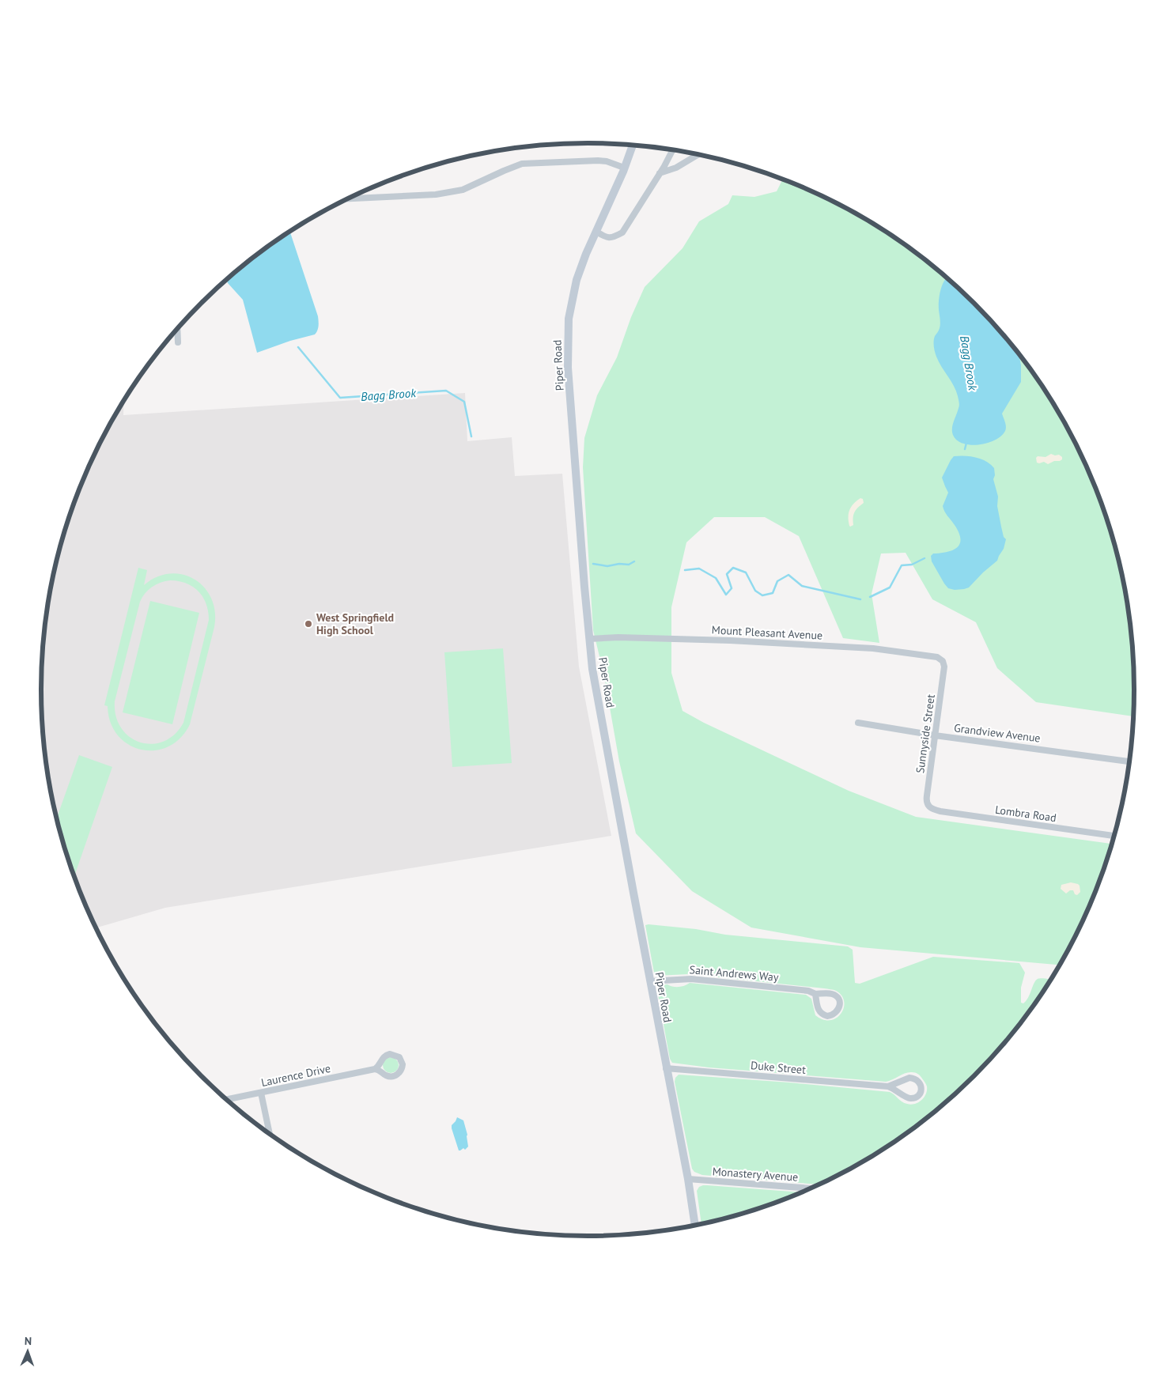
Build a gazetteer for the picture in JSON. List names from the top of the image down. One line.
{"streets":{"main road":["Piper Road"],"street":["Mount Pleasant Avenue","Grandview Avenue","Sunnyside Street","Lombra Road","Saint Andrews Way","Duke Street","Laurence Drive","Monastery Avenue"]},"crossings":[["Piper Road","Mount Pleasant Avenue"],["Piper Road","Saint Andrews Way"],["Piper Road","Duke Street"],["Piper Road","Monastery Avenue"],["Mount Pleasant Avenue","Sunnyside Street"],["Grandview Avenue","Sunnyside Street"],["Sunnyside Street","Lombra Road"]],"water":["Bagg Brook"],"places":["West Springfield High School"],"north":"top"}
